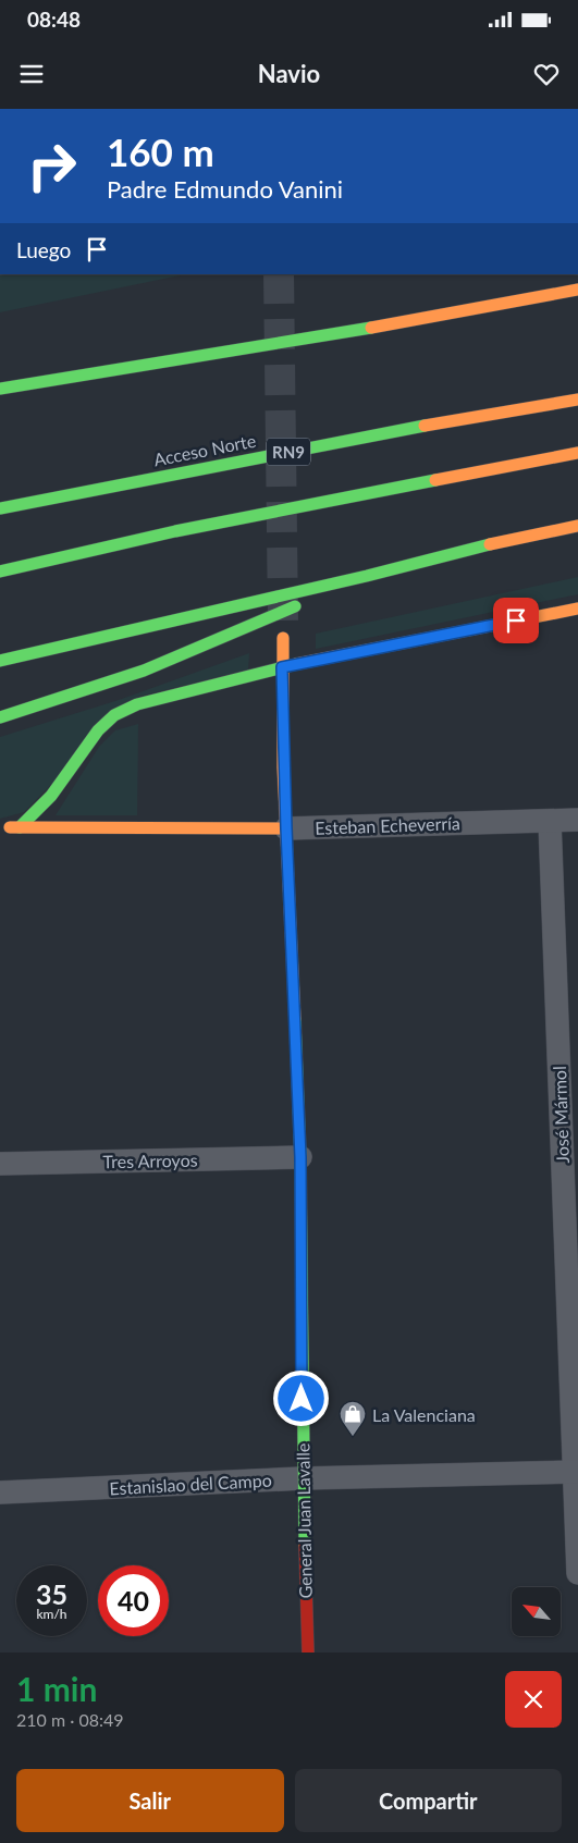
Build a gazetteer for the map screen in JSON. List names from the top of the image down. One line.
{"streets":{"main road":["Acceso Norte","RN9","Esteban Echeverría","General Juan Lavalle"],"street":["José Mármol","Tres Arroyos","Estanislao del Campo"]},"crossings":[["Esteban Echeverría","José Mármol"],["Esteban Echeverría","General Juan Lavalle"],["José Mármol","Estanislao del Campo"],["Tres Arroyos","General Juan Lavalle"],["Estanislao del Campo","General Juan Lavalle"]],"places":{"shop":["La Valenciana"]},"north":"top left","page":{"status":"08:48","header":"Navio","turn":["160 m","Padre Edmundo Vanini"],"then":"Luego","speed":"35 km/h","limit":"40","heading":["1 min","210 m · 08:49"],"buttons":["Salir","Compartir"]}}
